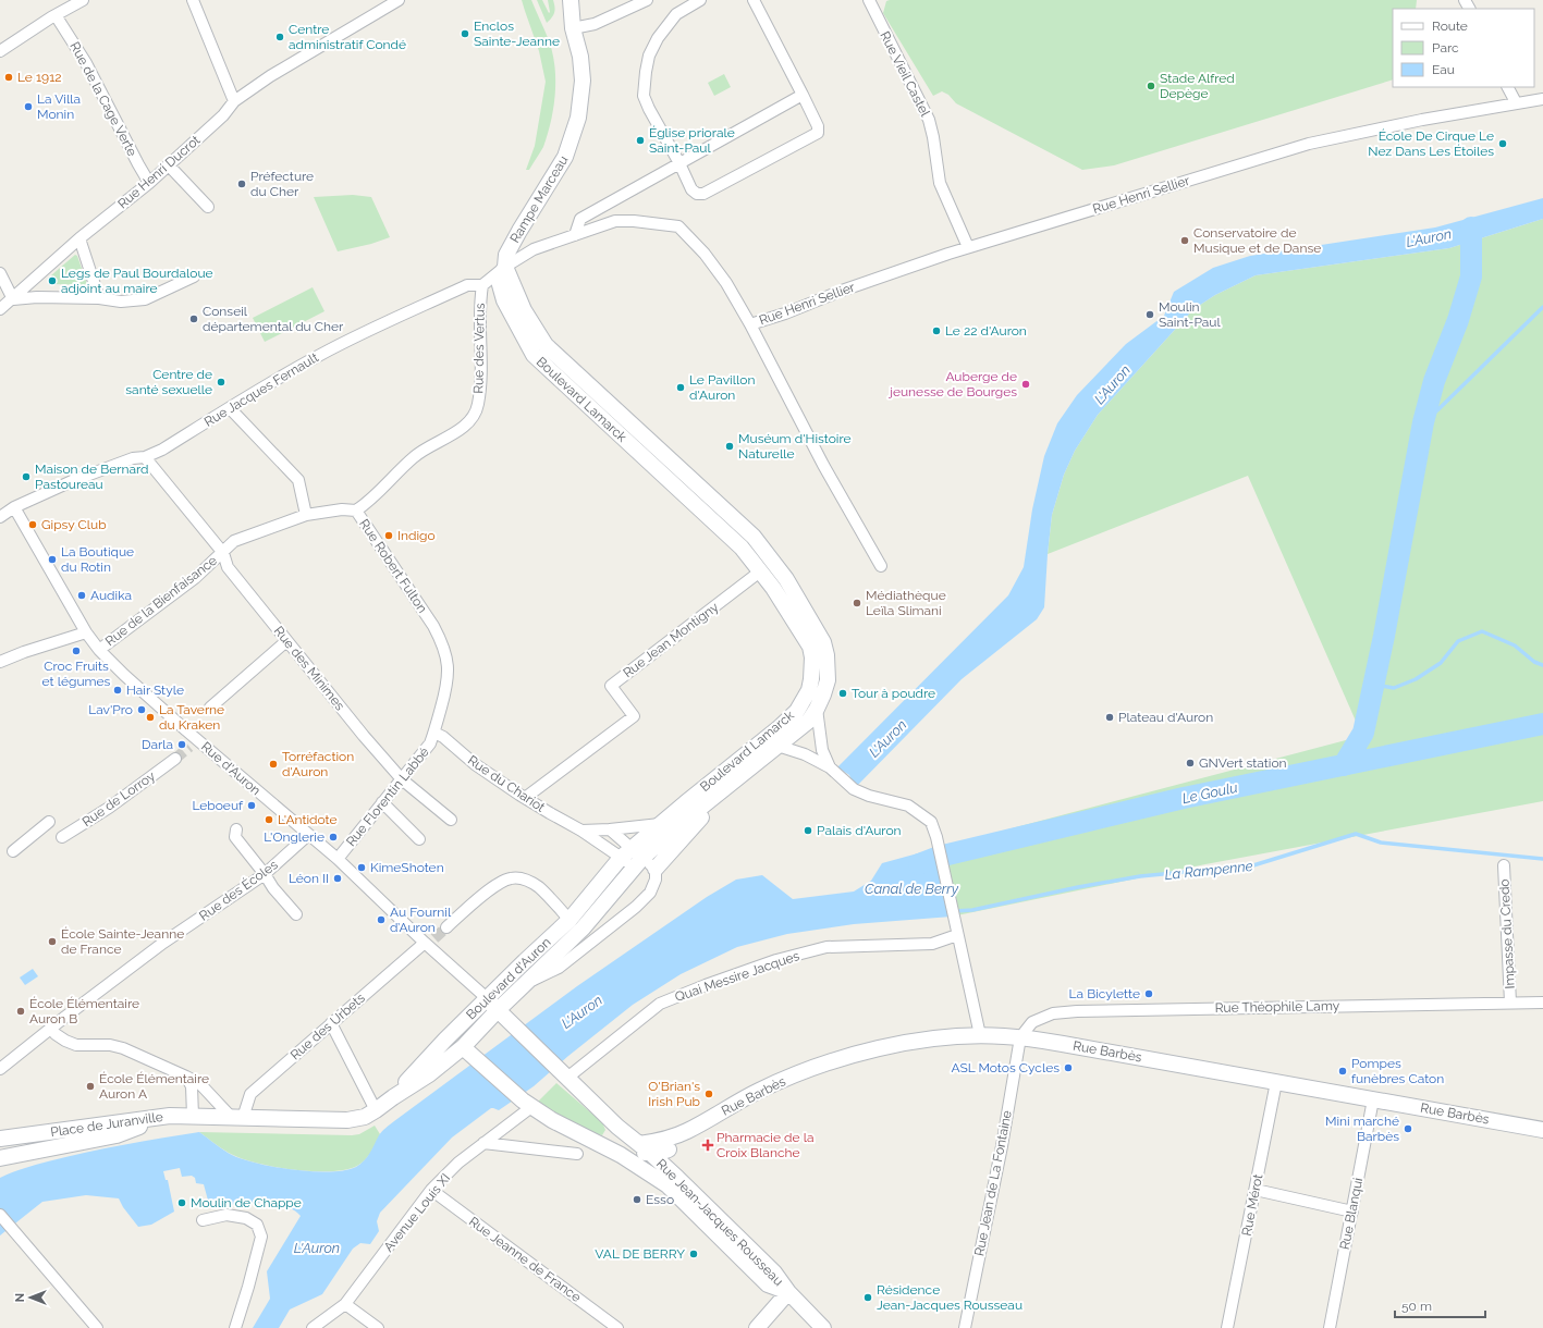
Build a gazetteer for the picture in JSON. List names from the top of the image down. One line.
{"streets":{"main road":["Rampe Marceau","Boulevard Lamarck","Boulevard d'Auron","Rue Barbès","Place de Juranville","Rue Jean-Jacques Rousseau"],"street":["Rue Vieil Castel","Rue de la Cage Verte","Rue Henri Ducrot","Rue Henri Sellier","Rue des Vertus","Rue Jacques Fernault","Rue Robert Fulton","Rue de la Bienfaisance","Rue Jean Montigny","Rue des Minimes","Rue d'Auron","Rue du Chariot","Rue Florentin Labbé","Rue de Lorroy","Rue des Écoles","Impasse du Credo","Quai Messire Jacques","Rue Théophile Lamy","Rue des Urbets","Rue Jean de La Fontaine","Rue Mérot","Avenue Louis XI","Rue Blanqui","Rue Jeanne de France"]},"crossings":[["Rue Vieil Castel","Rue Henri Sellier"],["Rue de la Cage Verte","Rue Henri Ducrot"],["Rampe Marceau","Boulevard Lamarck"],["Rue des Vertus","Rue Jacques Fernault"],["Rue des Vertus","Rue Robert Fulton"],["Rue Jacques Fernault","Rue des Minimes"],["Rue Jacques Fernault","Rue d'Auron"],["Boulevard Lamarck","Rue Jean Montigny"],["Boulevard Lamarck","Rue du Chariot"],["Boulevard Lamarck","Boulevard d'Auron"],["Rue Robert Fulton","Rue de la Bienfaisance"],["Rue Robert Fulton","Rue des Minimes"],["Rue Robert Fulton","Rue du Chariot"],["Rue Robert Fulton","Rue Florentin Labbé"],["Rue de la Bienfaisance","Rue des Minimes"],["Rue de la Bienfaisance","Rue d'Auron"],["Rue Jean Montigny","Rue du Chariot"],["Rue des Minimes","Rue Florentin Labbé"],["Rue d'Auron","Rue Florentin Labbé"],["Rue d'Auron","Rue des Écoles"],["Rue d'Auron","Boulevard d'Auron"],["Rue d'Auron","Rue des Urbets"],["Rue d'Auron","Rue Jean-Jacques Rousseau"],["Rue du Chariot","Rue Florentin Labbé"],["Rue du Chariot","Boulevard d'Auron"],["Impasse du Credo","Rue Théophile Lamy"],["Quai Messire Jacques","Rue Jean-Jacques Rousseau"],["Boulevard d'Auron","Rue des Urbets"],["Boulevard d'Auron","Place de Juranville"],["Boulevard d'Auron","Rue Jean-Jacques Rousseau"],["Rue Théophile Lamy","Rue Barbès"],["Rue Théophile Lamy","Rue Jean de La Fontaine"],["Rue Barbès","Rue Jean de La Fontaine"],["Rue Barbès","Rue Mérot"],["Rue Barbès","Rue Blanqui"],["Rue Barbès","Rue Jean-Jacques Rousseau"],["Avenue Louis XI","Rue Jean-Jacques Rousseau"],["Avenue Louis XI","Rue Jeanne de France"]],"water":["L'Auron","Le Goulu","La Rampenne","Canal de Berry"],"places":{"other":["Enclos Sainte-Jeanne","Centre administratif Condé","Le 1912","Stade Alfred Depège","La Villa Monin","Église priorale Saint-Paul","École De Cirque Le Nez Dans Les Étoiles","Préfecture du Cher","Conservatoire de Musique et de Danse","Legs de Paul Bourdaloue adjoint au maire","Moulin Saint-Paul","Conseil départemental du Cher","Le 22 d'Auron","Centre de santé sexuelle","Auberge de jeunesse de Bourges","Le Pavillon d'Auron","Muséum d'Histoire Naturelle","Maison de Bernard Pastoureau","Gipsy Club","Indigo","La Boutique du Rotin","Audika","Médiathèque Leïla Slimani","Croc Fruits et légumes","Hair Style","Tour à poudre","Lav'Pro","La Taverne du Kraken","Plateau d'Auron","Darla","GNVert station","Torréfaction d'Auron","Leboeuf","L'Antidote","Palais d'Auron","L'Onglerie","KimeShoten","Léon II","Au Fournil d’Auron","École Sainte-Jeanne de France","La Bicylette","École Élémentaire Auron B","ASL Motos Cycles","Pompes funèbres Caton","École Élémentaire Auron A","O'Brian's Irish Pub","Mini marché Barbès","Esso","Moulin de Chappe","VAL DE BERRY","Résidence Jean-Jacques Rousseau"],"health":["Pharmacie de la Croix Blanche"]},"legend":["Route","Parc","Eau"],"scale_bar":"50 m","north":"left"}
